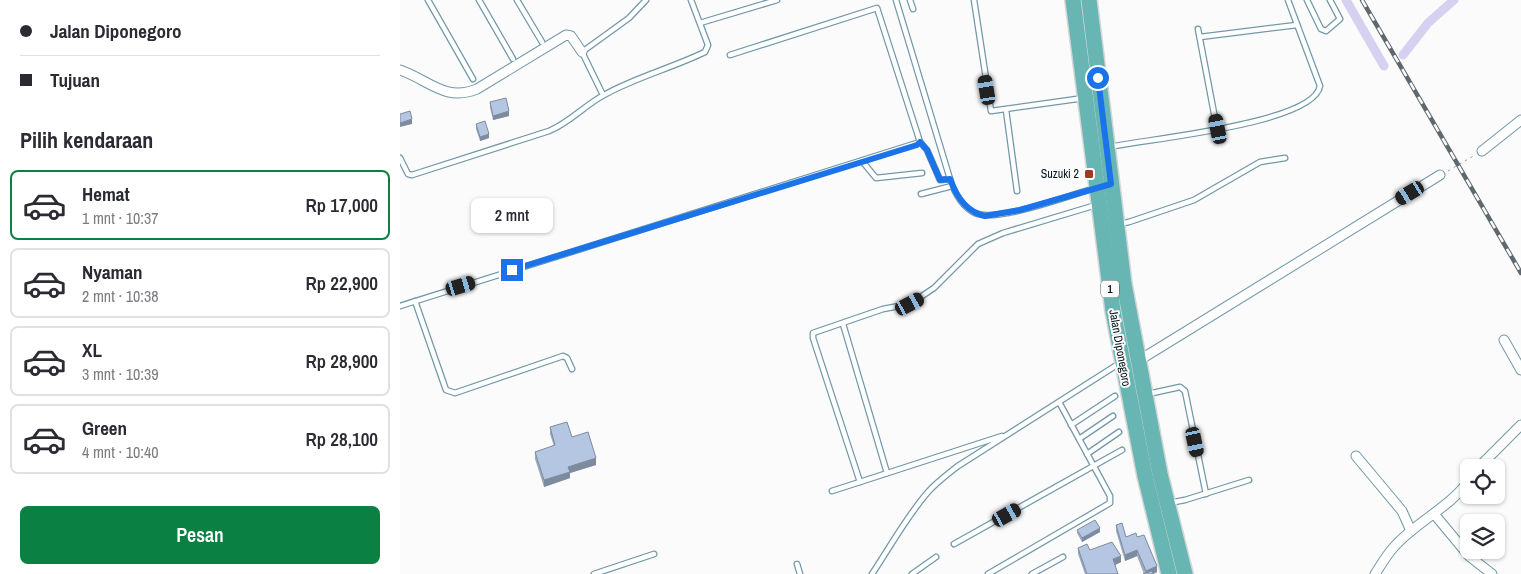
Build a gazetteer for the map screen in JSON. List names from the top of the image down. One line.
{"streets":{"highway":["1","Jalan Diponegoro"]},"places":{"transit":["Suzuki 2"]},"page":{"banner":["Jalan Diponegoro","Tujuan"],"heading":"Pilih kendaraan","list":[{"name":"Hemat","note":"1 mnt · 10:37","value":"Rp 17,000"},{"name":"Nyaman","note":"2 mnt · 10:38","value":"Rp 22,900"},{"name":"XL","note":"3 mnt · 10:39","value":"Rp 28,900"},{"name":"Green","note":"4 mnt · 10:40","value":"Rp 28,100"}],"bubble":"2 mnt","buttons":"Pesan"}}
